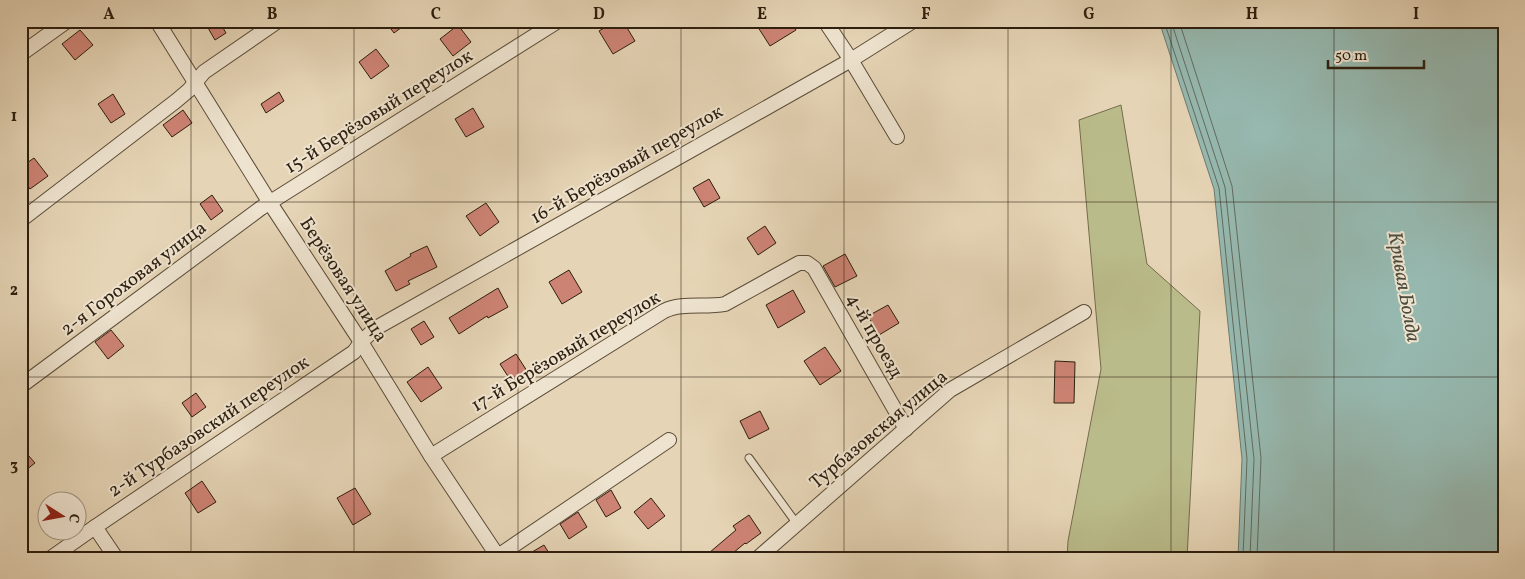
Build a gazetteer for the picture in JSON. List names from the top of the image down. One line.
{"streets":{"street":["15-й Берёзовый переулок","16-й Берёзовый переулок","2-я Гороховая улица","Берёзовая улица","4-й проезд","17-й Берёзовый переулок","2-й Турбазовский переулок","Турбазовская улица"]},"crossings":[["15-й Берёзовый переулок","2-я Гороховая улица"],["15-й Берёзовый переулок","Берёзовая улица"],["16-й Берёзовый переулок","Берёзовая улица"],["16-й Берёзовый переулок","2-й Турбазовский переулок"],["2-я Гороховая улица","Берёзовая улица"],["Берёзовая улица","17-й Берёзовый переулок"],["Берёзовая улица","2-й Турбазовский переулок"],["4-й проезд","17-й Берёзовый переулок"],["4-й проезд","Турбазовская улица"]],"water":["Кривая Болда"],"scale_bar":"50 m","north":"right","grid":{"columns":["A","B","C","D","E","F","G","H","I"],"rows":["1","2","3"]}}
